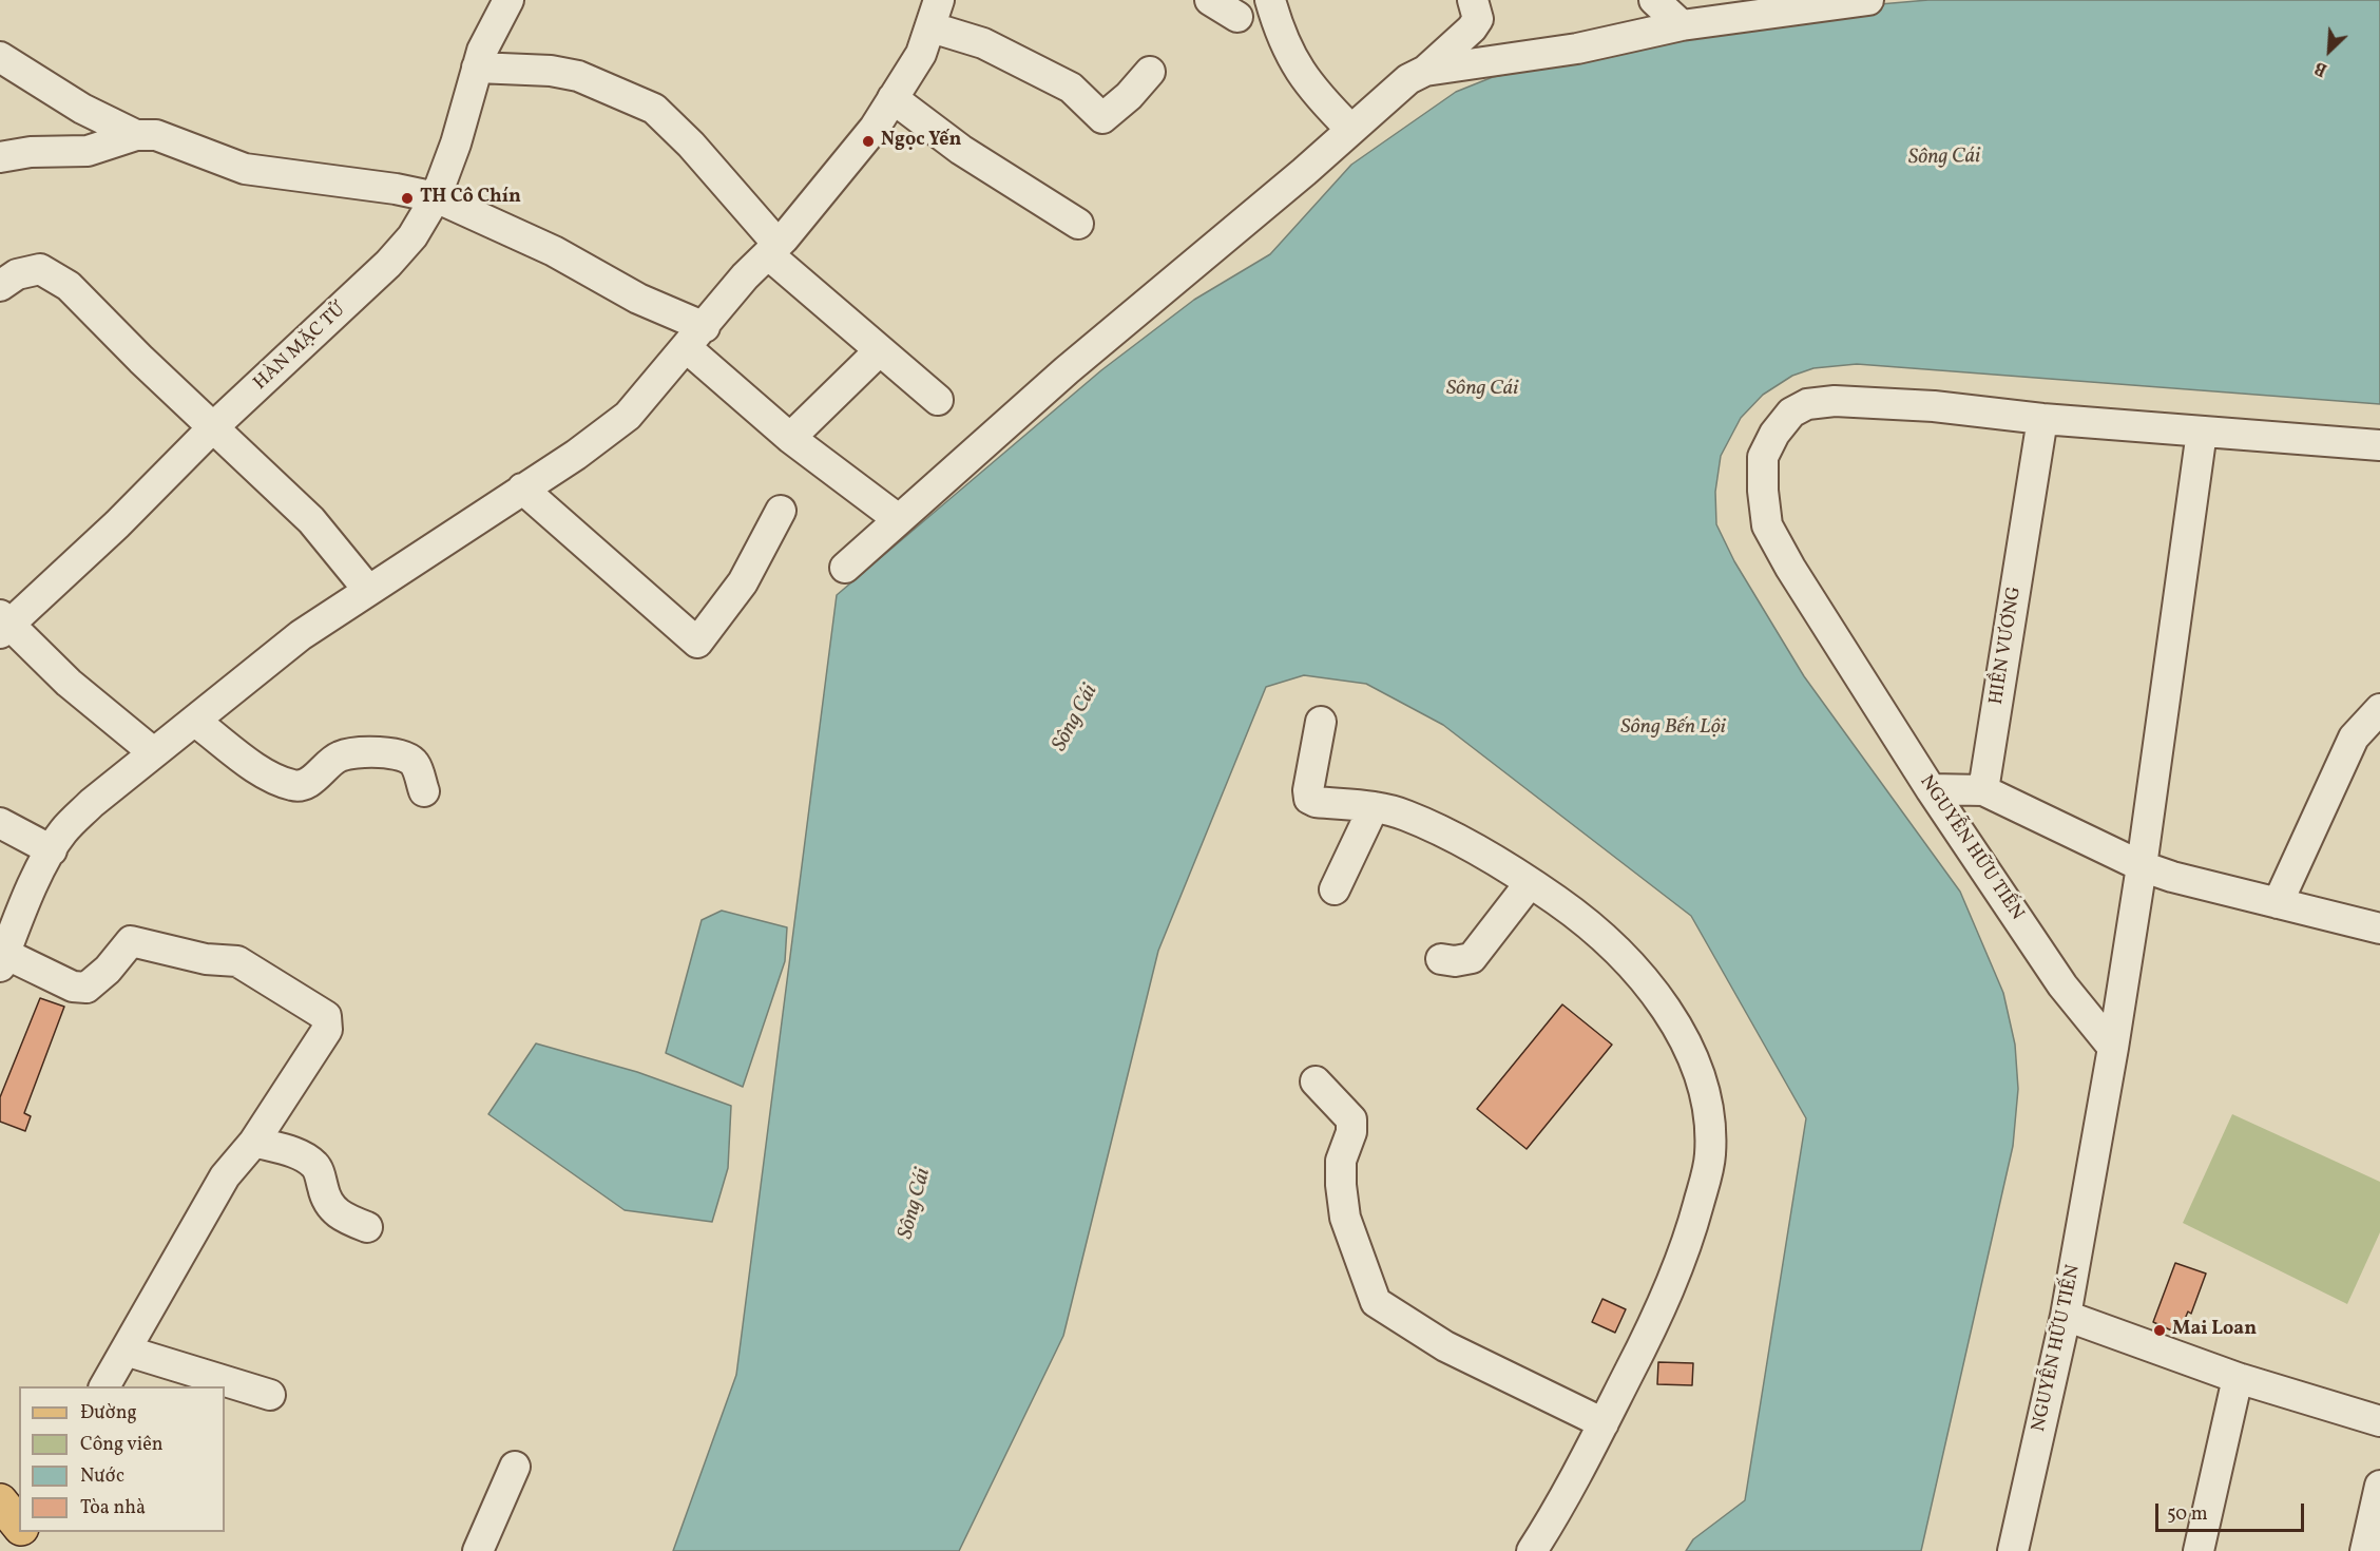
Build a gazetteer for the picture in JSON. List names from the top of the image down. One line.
{"streets":{"street":["HÀN MẶC TỬ","HIỀN VƯƠNG","NGUYỄN HỮU TIẾN"]},"crossings":[["HIỀN VƯƠNG","NGUYỄN HỮU TIẾN"]],"water":["Sông Cái","Sông Bến Lội"],"places":["Ngọc Yến","TH Cô Chín","Mai Loan"],"legend":["Đường","Công viên","Nước","Tòa nhà"],"scale_bar":"50 m","north":"bottom left"}
